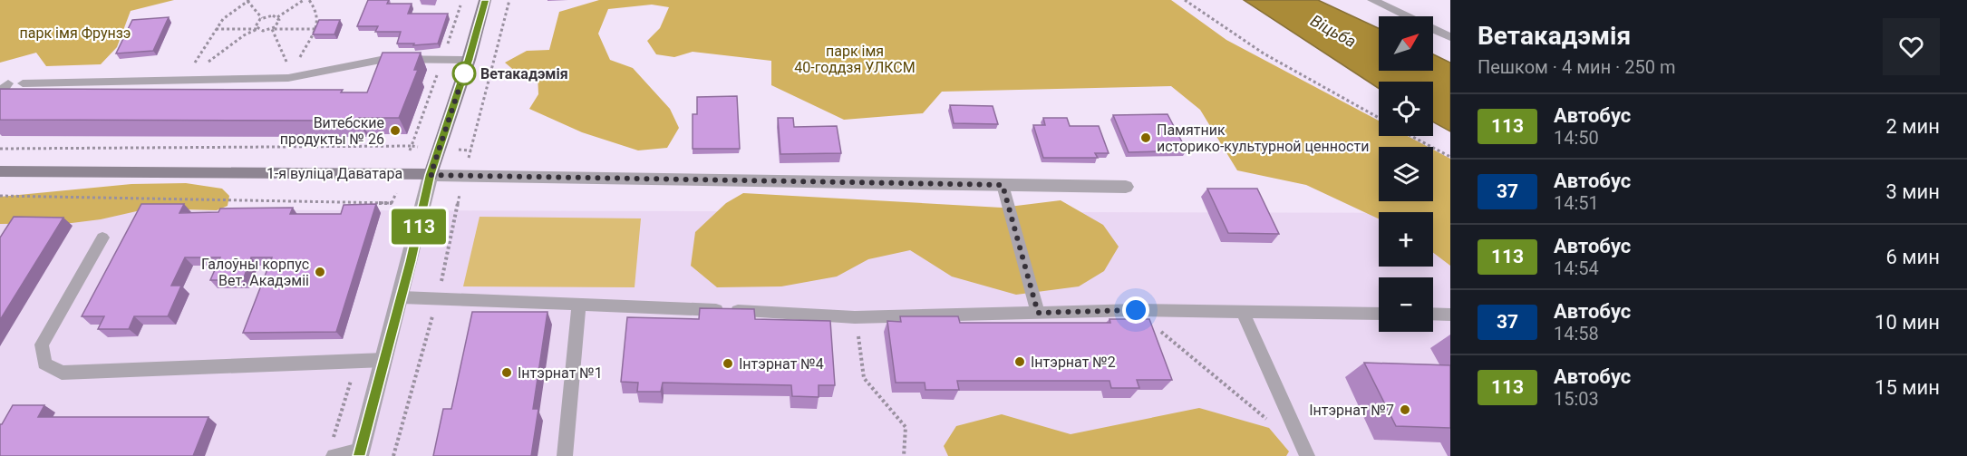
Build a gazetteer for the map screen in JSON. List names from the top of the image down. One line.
{"streets":{"street":["1-я вуліца Даватара"]},"water":["Віцьба"],"parks":["парк імя Фрунзэ","парк імя 40-годдзя УЛКСМ"],"places":["Ветакадэмія","Витебские продукты № 26","Памятник историко-культурной ценности","Галоўны корпус Вет. Акадэміі","Інтэрнат №2","Інтэрнат №4","Інтэрнат №1","Інтэрнат №7"],"lines":["bus line 113"],"north":"top right","page":{"on_map":"113","heading":["Ветакадэмія","Пешком · 4 мин · 250 m"],"map_buttons":["+","−"],"list":[{"mark":"113","name":"Автобус","note":"14:50","value":"2 мин"},{"mark":"37","name":"Автобус","note":"14:51","value":"3 мин"},{"mark":"113","name":"Автобус","note":"14:54","value":"6 мин"},{"mark":"37","name":"Автобус","note":"14:58","value":"10 мин"},{"mark":"113","name":"Автобус","note":"15:03","value":"15 мин"}]}}
